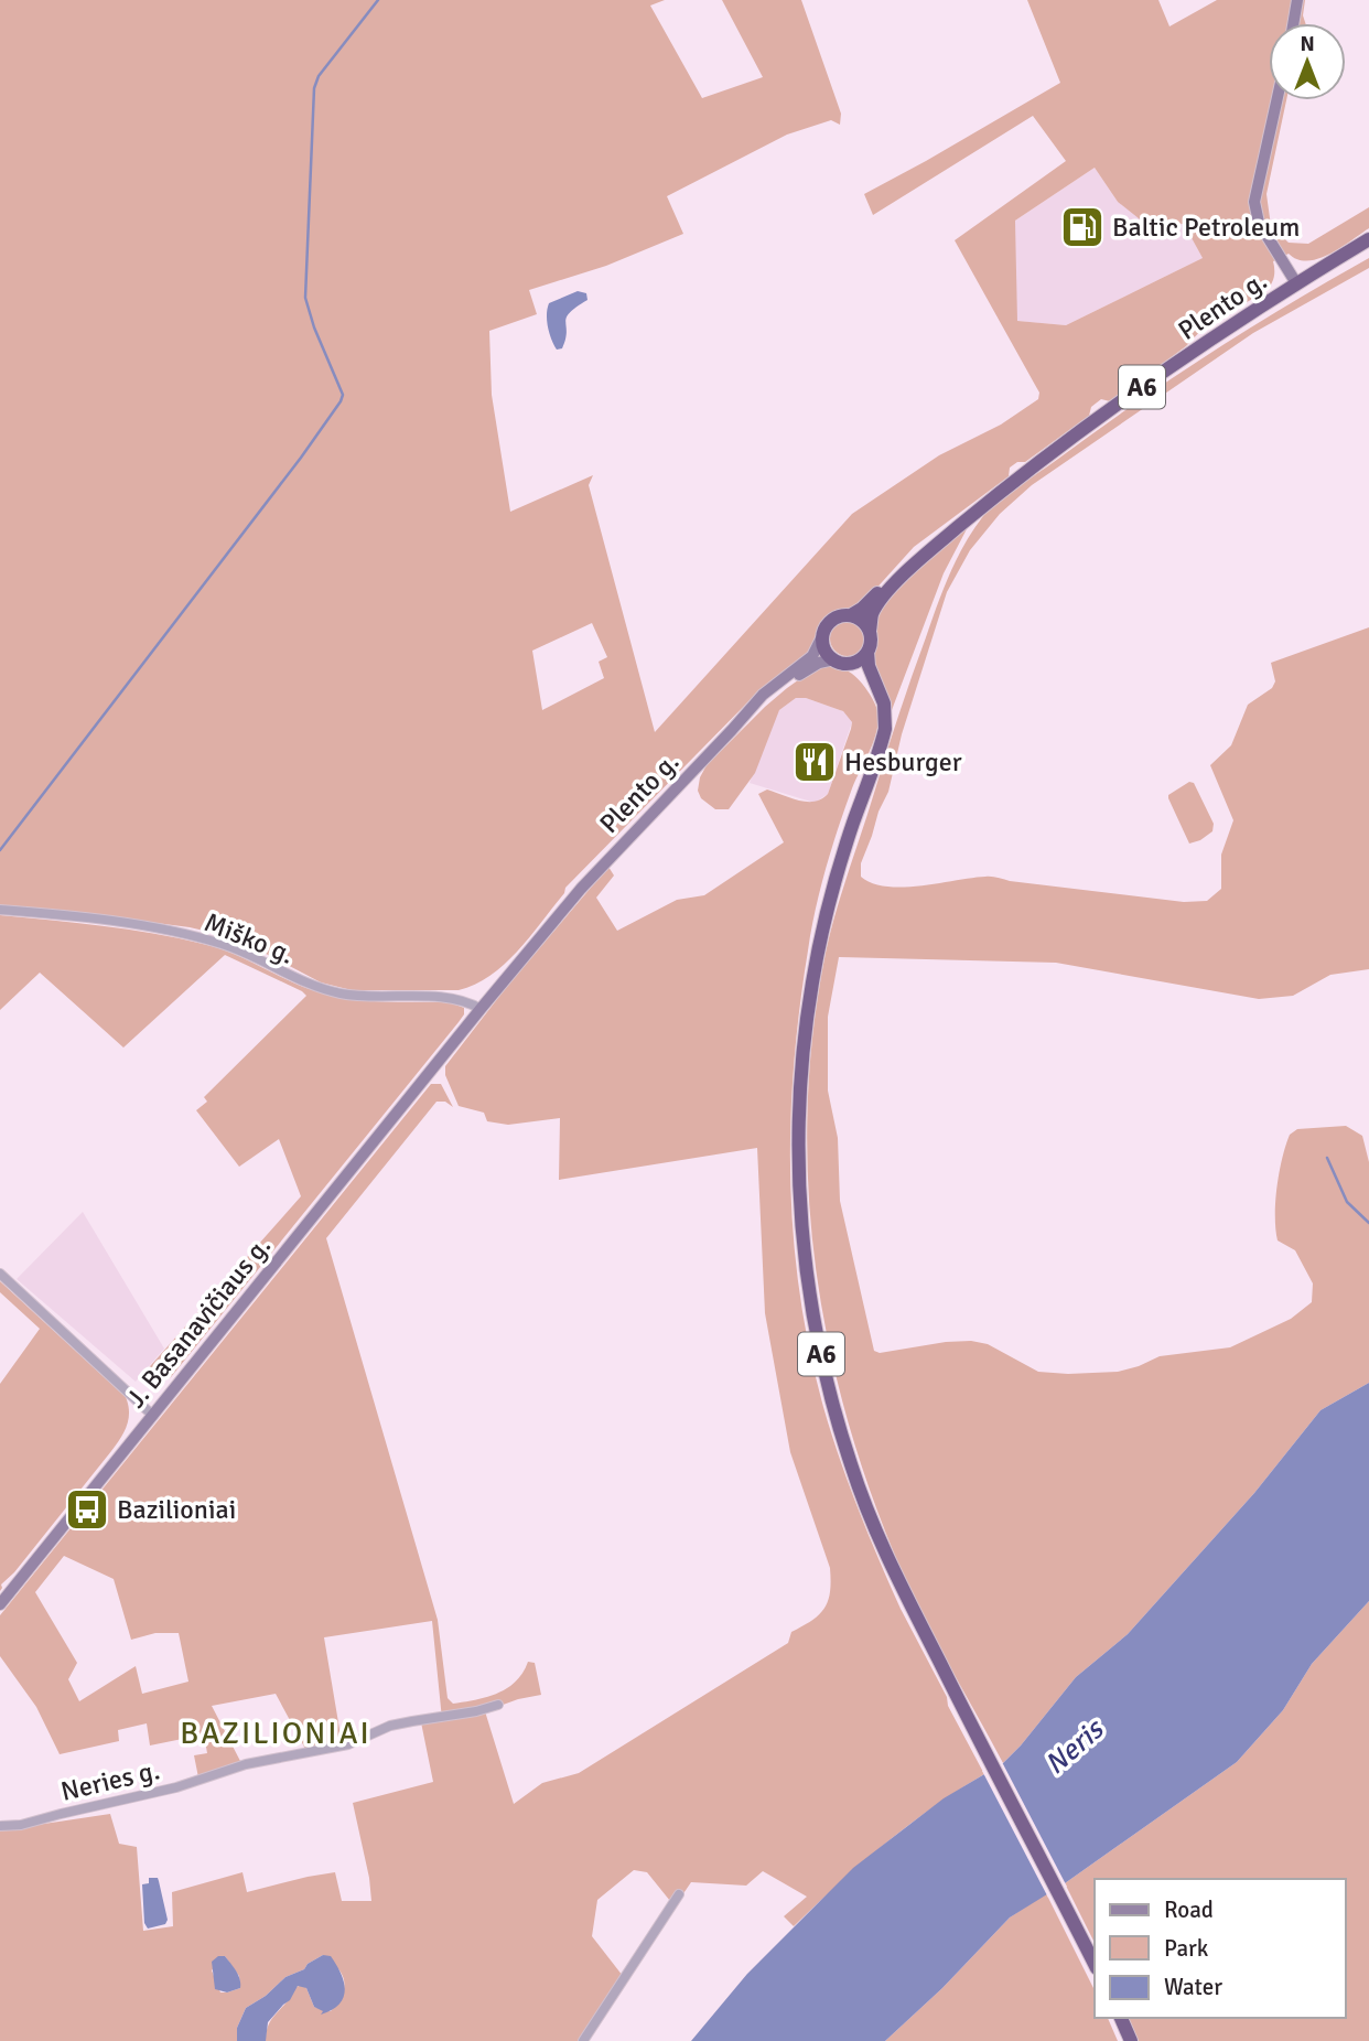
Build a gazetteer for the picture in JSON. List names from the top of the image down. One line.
{"streets":{"highway":["Plento g.","A6"],"main road":["J. Basanavičiaus g."],"street":["Miško g.","Neries g."]},"crossings":[["Plento g.","A6"],["Plento g.","Miško g."],["Plento g.","J. Basanavičiaus g."],["Miško g.","J. Basanavičiaus g."]],"districts":["BAZILIONIAI"],"water":["Neris"],"places":{"fuel station":["Baltic Petroleum"],"restaurant":["Hesburger"],"bus stop":["Bazilioniai"]},"legend":["Road","Park","Water"],"north":"top"}
